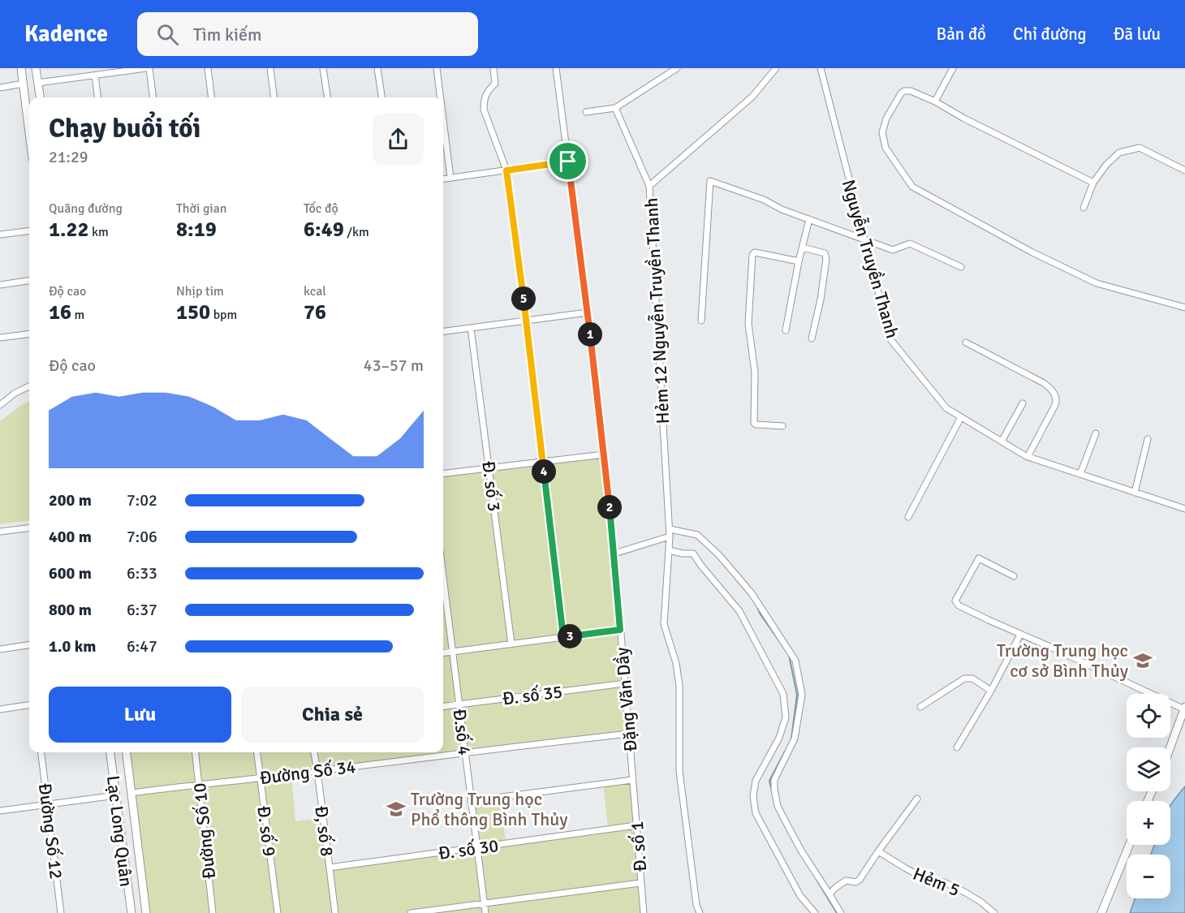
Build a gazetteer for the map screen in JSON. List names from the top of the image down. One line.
{"streets":{"main road":["Lạc Long Quân"],"street":["Nguyễn Truyền Thanh","Hẻm 12 Nguyễn Truyền Thanh","Đ. số 3","Đ. số 35","Đặng Văn Dầy","Đ.số 4","Đường Số 34","Đường Số 12","Đường Số 10","Đ. số 9","Đ, số 8","Đ. số 1","Đ. số 30","Hẻm 5"]},"crossings":[["Đ. số 35","Đặng Văn Dầy"],["Đ. số 35","Đ.số 4"],["Đặng Văn Dầy","Đường Số 34"],["Đặng Văn Dầy","Đ. số 1"],["Đ.số 4","Đường Số 34"],["Đ.số 4","Đ. số 30"],["Đường Số 34","Lạc Long Quân"],["Đường Số 34","Đường Số 10"],["Đường Số 34","Đ. số 9"],["Đường Số 34","Đ, số 8"],["Đ, số 8","Đ. số 30"],["Đ. số 1","Đ. số 30"]],"places":{"school or university":["Trường Trung học cơ sở Bình Thủy","Trường Trung học Phổ thông Bình Thủy"]},"page":{"header":"Kadence","search":"Tìm kiếm","nav":["Bản đồ","Chỉ đường","Đã lưu"],"heading":["Chạy buổi tối","21:29"],"stats":[["Quãng đường","1.22 km"],["Thời gian","8:19"],["Tốc độ","6:49 /km"],["Độ cao","16 m"],["Nhịp tim","150 bpm"],["kcal","76"]],"pins":["5","1","4","2","3"],"chart":["Độ cao","43–57 m"],"list":[{"name":"200 m","note":"7:02"},{"name":"400 m","note":"7:06"},{"name":"600 m","note":"6:33"},{"name":"800 m","note":"6:37"},{"name":"1.0 km","note":"6:47"}],"buttons":["Lưu","Chia sẻ"],"map_buttons":["+","−"]}}
